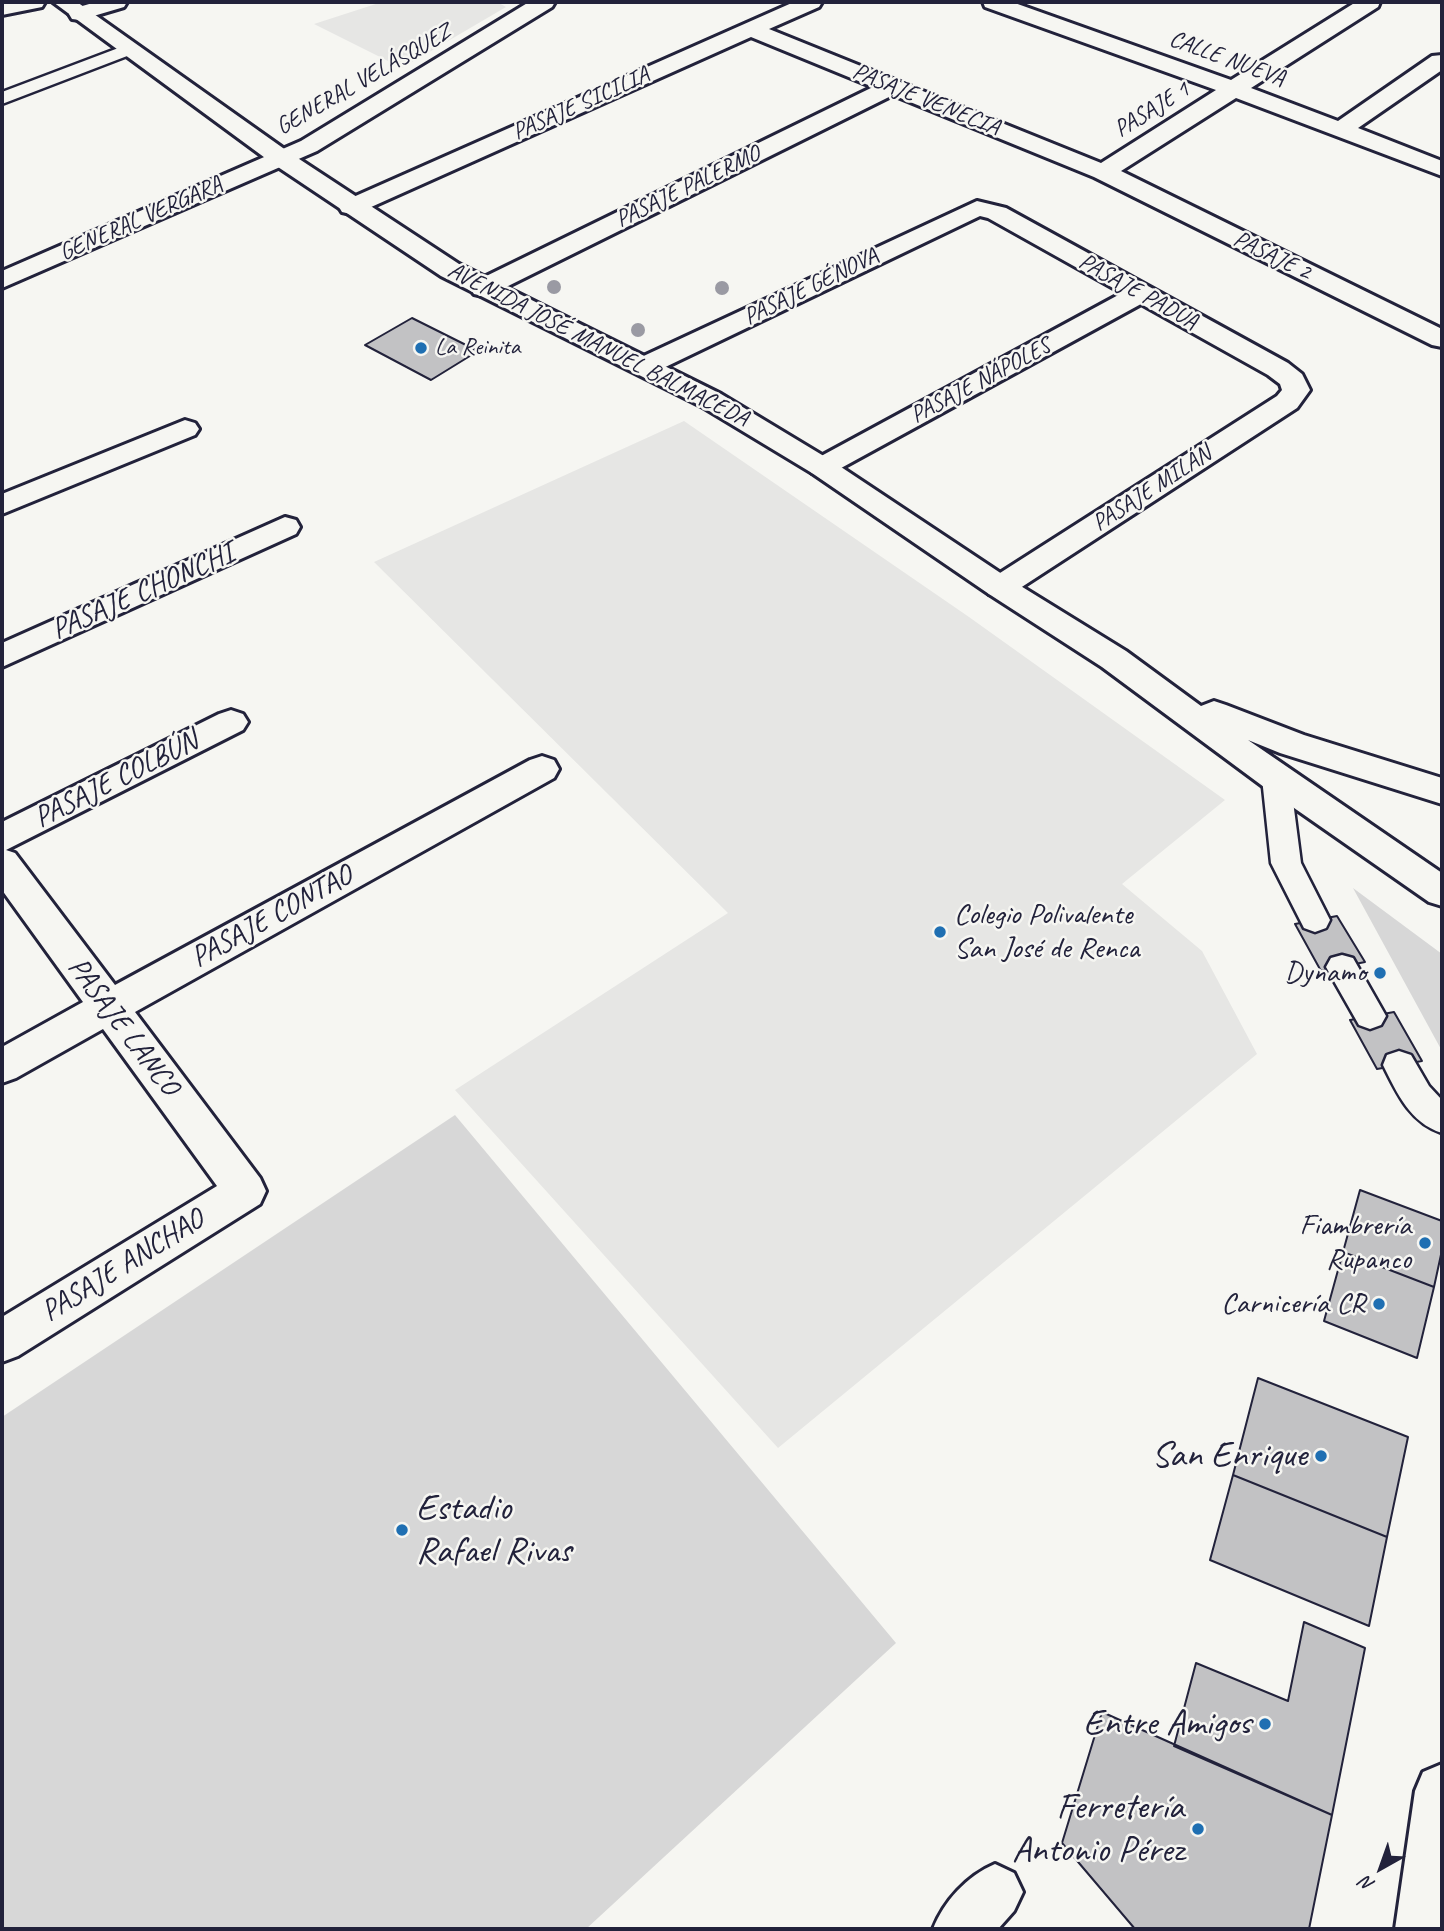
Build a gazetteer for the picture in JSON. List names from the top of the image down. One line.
{"streets":{"street":["CALLE NUEVA","GENERAL VELÁSQUEZ","PASAJE VENECIA","PASAJE SICILIA","PASAJE 1","PASAJE PALERMO","GENERAL VERGARA","PASAJE 2","PASAJE GÉNOVA","PASAJE PADUA","AVENIDA JOSÉ MANUEL BALMACEDA","PASAJE NÁPOLES","PASAJE MILÁN","PASAJE CHONCHI","PASAJE COLBÚN","PASAJE CONTAO","PASAJE LANCO","PASAJE ANCHAO"]},"crossings":[["CALLE NUEVA","PASAJE 1"],["GENERAL VELÁSQUEZ","GENERAL VERGARA"],["GENERAL VELÁSQUEZ","AVENIDA JOSÉ MANUEL BALMACEDA"],["PASAJE VENECIA","PASAJE SICILIA"],["PASAJE VENECIA","PASAJE 1"],["PASAJE VENECIA","PASAJE PALERMO"],["PASAJE VENECIA","PASAJE 2"],["PASAJE SICILIA","AVENIDA JOSÉ MANUEL BALMACEDA"],["PASAJE 1","PASAJE 2"],["PASAJE PALERMO","AVENIDA JOSÉ MANUEL BALMACEDA"],["GENERAL VERGARA","AVENIDA JOSÉ MANUEL BALMACEDA"],["PASAJE GÉNOVA","PASAJE PADUA"],["PASAJE GÉNOVA","AVENIDA JOSÉ MANUEL BALMACEDA"],["PASAJE PADUA","PASAJE NÁPOLES"],["PASAJE PADUA","PASAJE MILÁN"],["AVENIDA JOSÉ MANUEL BALMACEDA","PASAJE NÁPOLES"],["AVENIDA JOSÉ MANUEL BALMACEDA","PASAJE MILÁN"],["PASAJE CONTAO","PASAJE LANCO"],["PASAJE LANCO","PASAJE ANCHAO"]],"places":["La Reinita","Colegio Polivalente San José de Renca","Dynamo","Fiambrería Rupanco","Carnicería CR","San Enrique","Estadio Rafael Rivas","Entre Amigos","Ferretería Antonio Pérez"],"north":"bottom left"}
